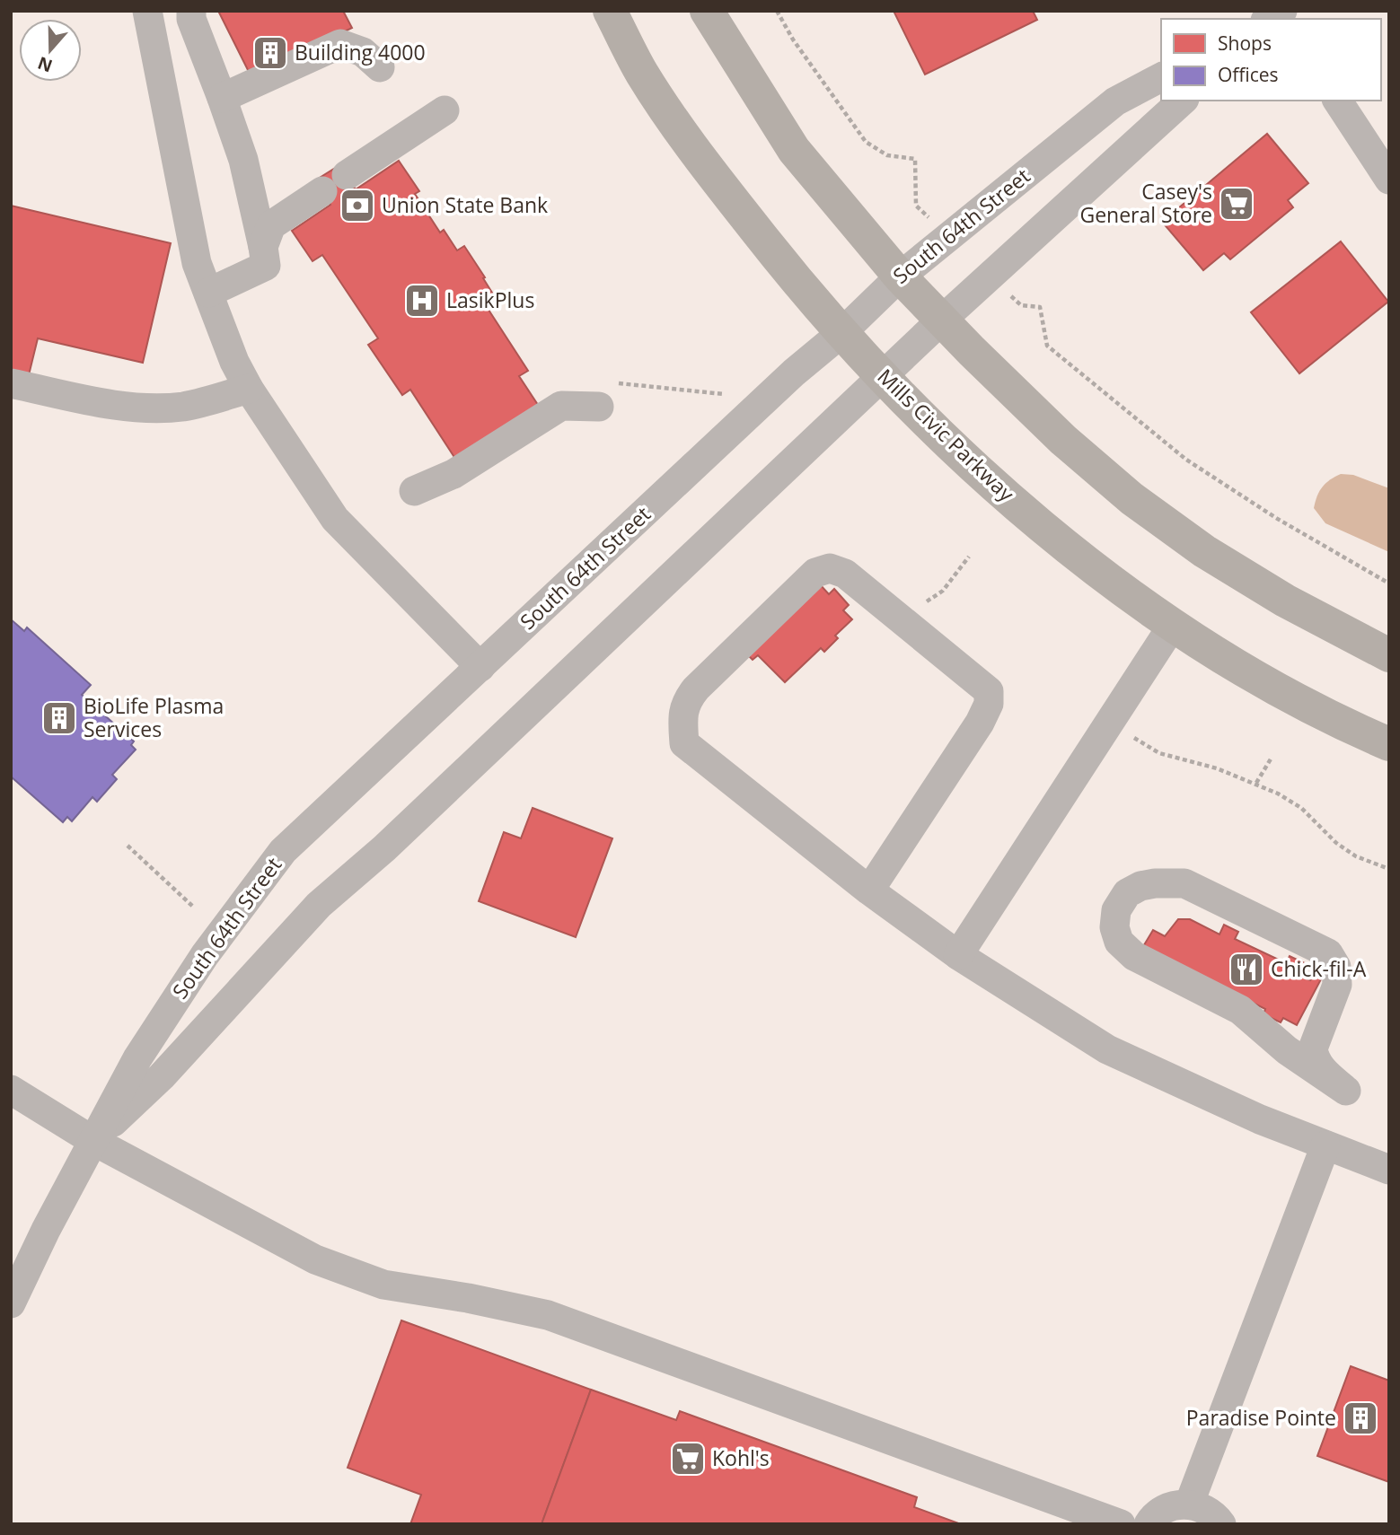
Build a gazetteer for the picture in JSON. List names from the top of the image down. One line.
{"streets":{"main road":["Mills Civic Parkway"],"street":["South 64th Street"]},"crossings":[["South 64th Street","Mills Civic Parkway"]],"places":{"building":["Building 4000","BioLife Plasma Services","Paradise Pointe"],"supermarket":["Casey's General Store","Kohl's"],"bank":["Union State Bank"],"hospital":["LasikPlus"],"restaurant":["Chick-fil-A"]},"legend":["Shops","Offices"],"north":"bottom"}
